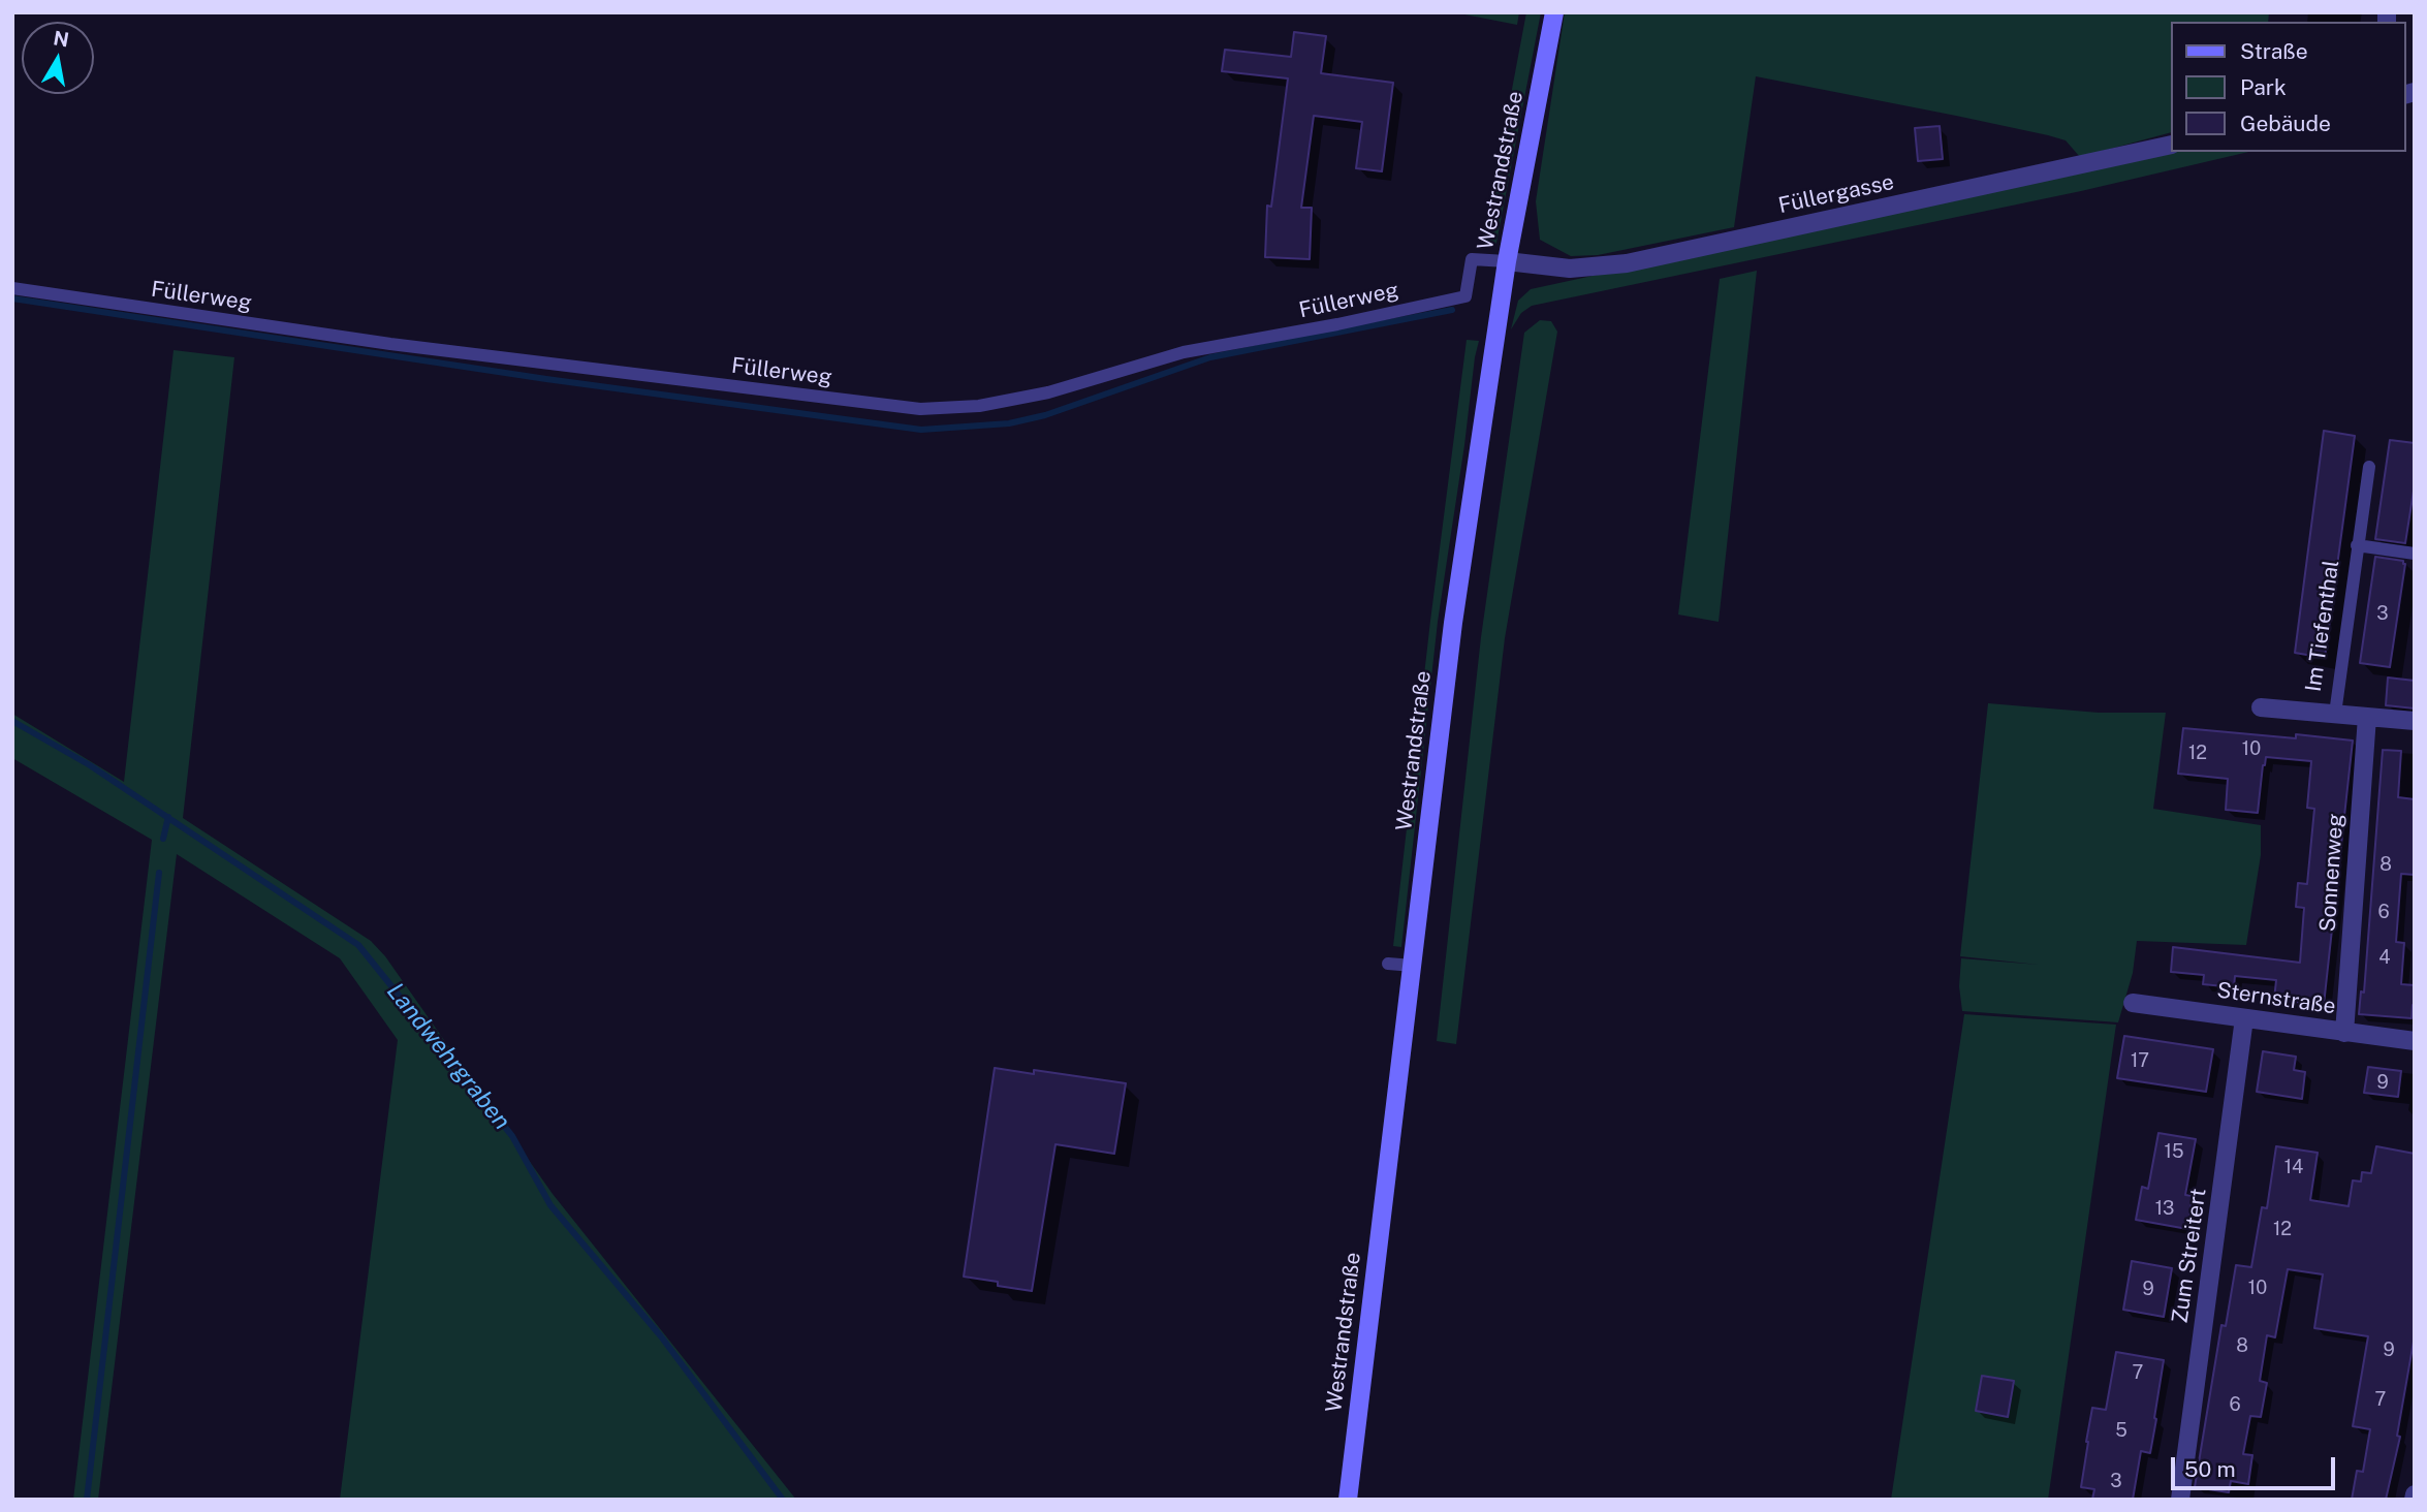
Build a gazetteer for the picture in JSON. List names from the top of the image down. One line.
{"streets":{"main road":["Westrandstraße"],"street":["Füllergasse","Im Tiefenthal","Sonnenweg","Sternstraße","Zum Streitert"],"lane":["Füllerweg"]},"crossings":[["Westrandstraße","Füllergasse"],["Westrandstraße","Füllerweg"],["Füllergasse","Füllerweg"],["Im Tiefenthal","Sonnenweg"],["Sonnenweg","Sternstraße"],["Sternstraße","Zum Streitert"]],"water":["Landwehrgraben"],"house_numbers":["3","10","12","8","6","4","17","9","15","14","13","12","10","9","8","9","7","7","6","5","3"],"legend":["Straße","Park","Gebäude"],"scale_bar":"50 m","north":"top"}
